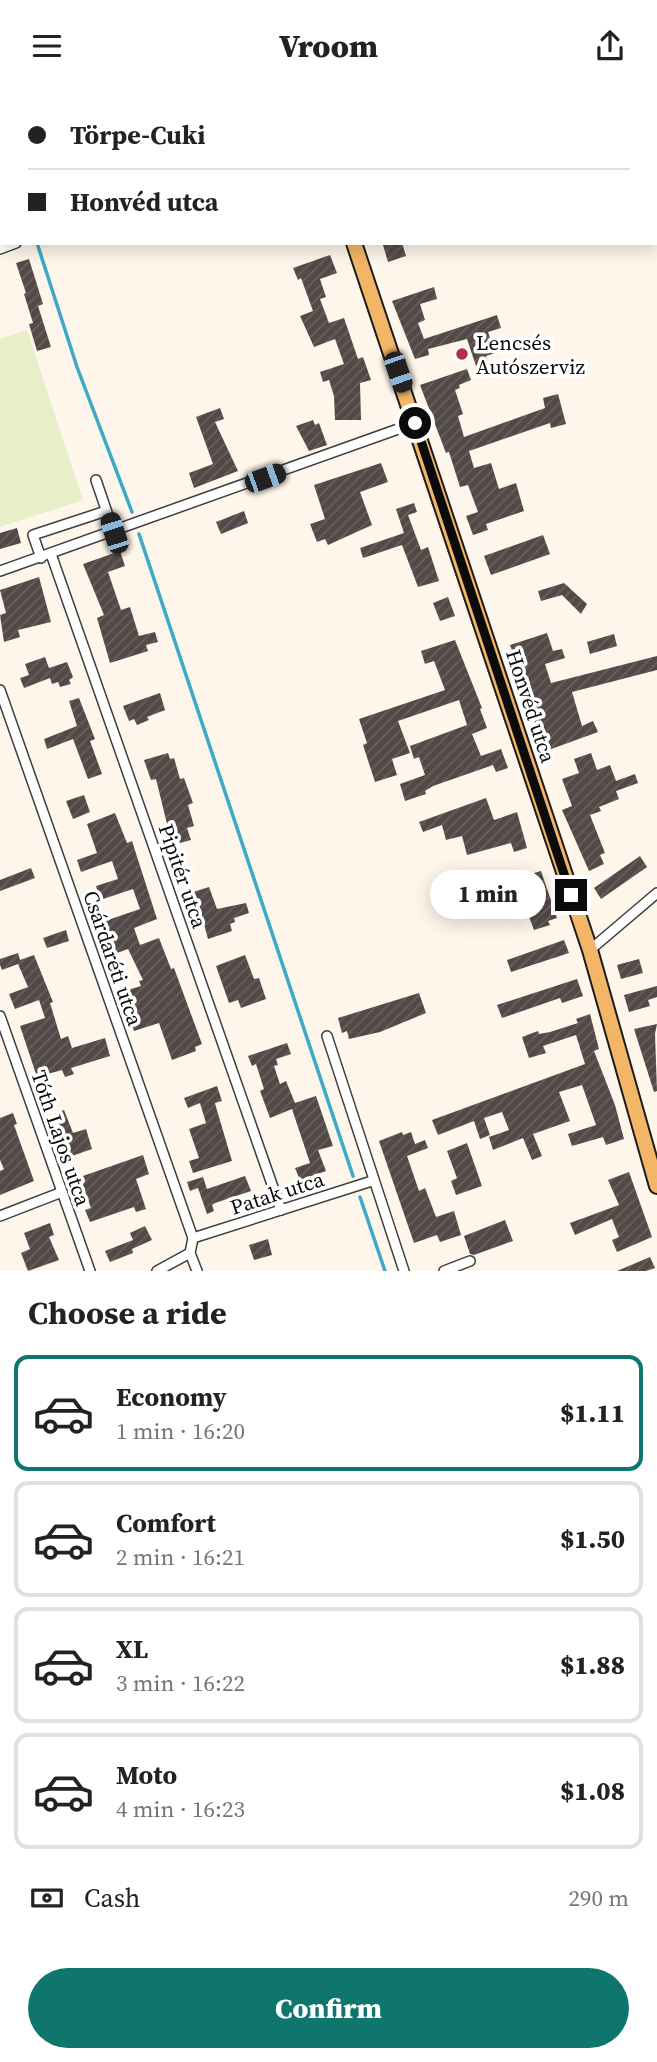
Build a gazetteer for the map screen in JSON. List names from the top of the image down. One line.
{"streets":{"main road":["Honvéd utca"],"street":["Pipitér utca","Csárdaréti utca","Tóth Lajos utca","Patak utca"]},"crossings":[["Pipitér utca","Patak utca"],["Csárdaréti utca","Patak utca"]],"places":["Lencsés Autószerviz"],"page":{"header":"Vroom","banner":["Törpe-Cuki","Honvéd utca"],"bubble":"1 min","heading":"Choose a ride","list":[{"name":"Economy","note":"1 min · 16:20","value":"$1.11"},{"name":"Comfort","note":"2 min · 16:21","value":"$1.50"},{"name":"XL","note":"3 min · 16:22","value":"$1.88"},{"name":"Moto","note":"4 min · 16:23","value":"$1.08"}],"pay":["Cash","290 m"],"buttons":"Confirm"}}
